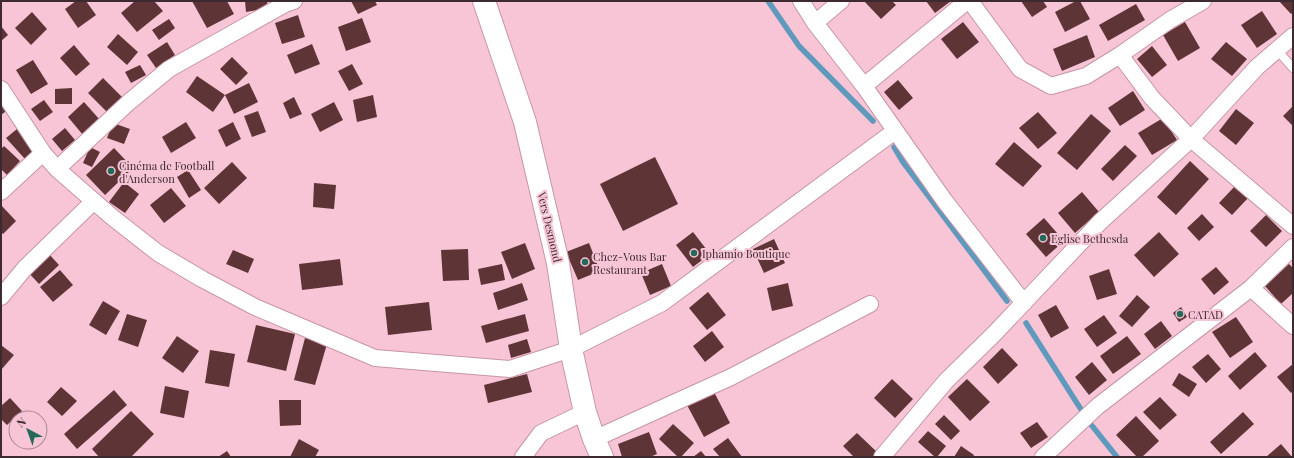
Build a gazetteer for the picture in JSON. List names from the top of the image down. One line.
{"streets":{"main road":["Vers Desmond"]},"places":["Cinéma de Football d'Anderson","Eglise Bethesda","Iphamio Boutique","Chez-Vous Bar Restaurant","CATAD"],"north":"top left"}
